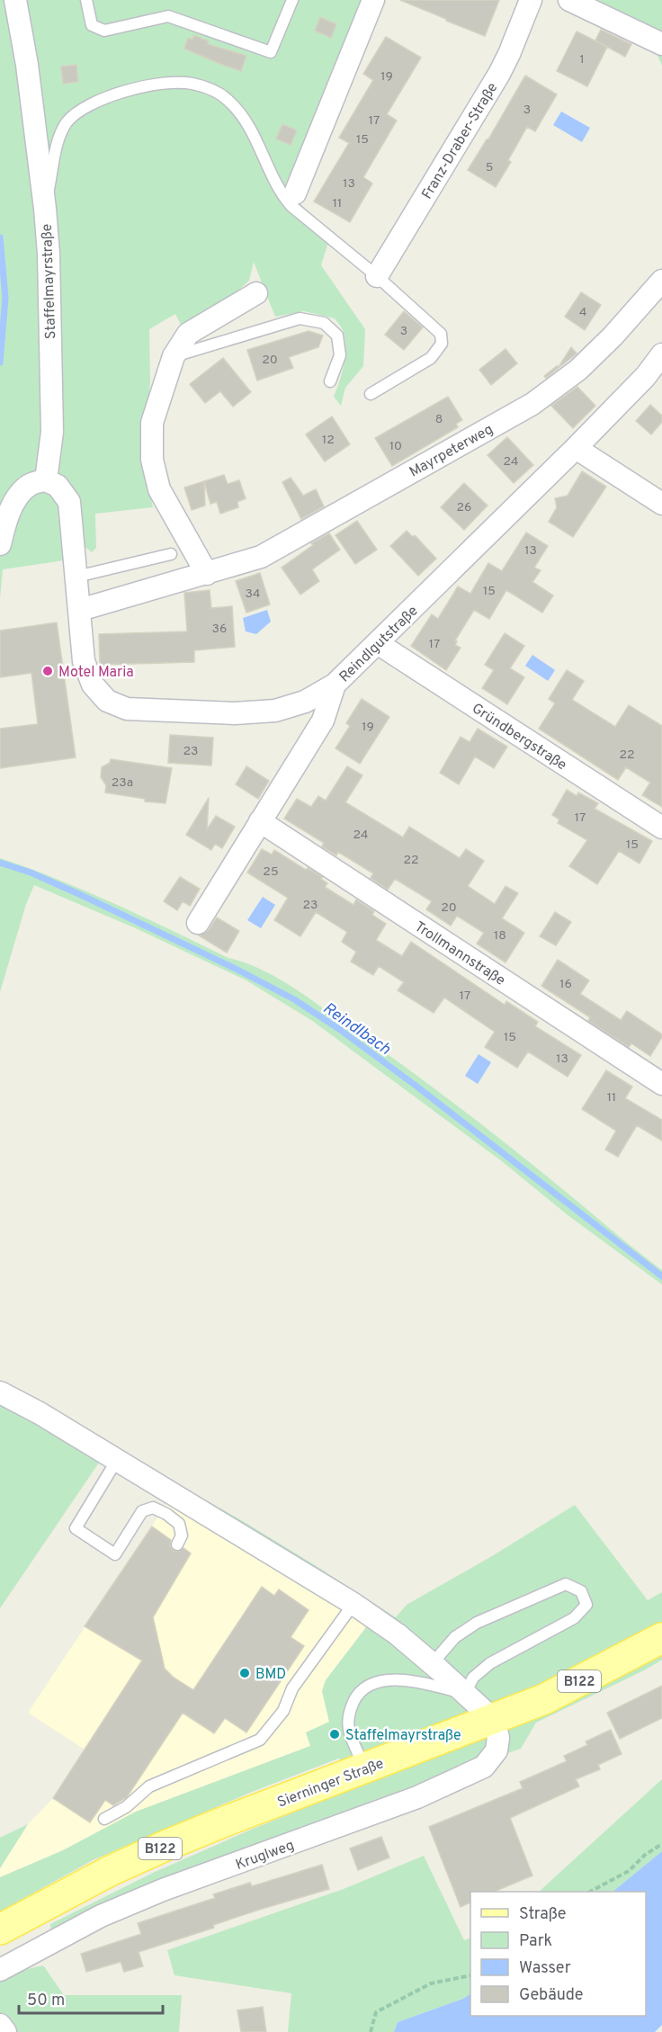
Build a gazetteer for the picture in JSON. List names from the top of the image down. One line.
{"streets":{"main road":["B122","Sierninger Straße"],"street":["Franz-Draber-Straße","Staffelmayrstraße","Mayrpeterweg","Reindlgutstraße","Gründbergstraße","Trollmannstraße","Kruglweg"]},"crossings":[["Staffelmayrstraße","Reindlgutstraße"],["Mayrpeterweg","Reindlgutstraße"],["Reindlgutstraße","Gründbergstraße"],["Sierninger Straße","Kruglweg"]],"water":["Reindlbach"],"places":["Motel Maria","BMD","Staffelmayrstraße"],"house_numbers":["1","19","3","17","15","5","13","11","4","3","20","8","12","10","24","26","13","15","34","36","17","19","23","22","23a","17","24","15","22","25","23","20","18","16","17","15","13","11"],"legend":["Straße","Park","Wasser","Gebäude"],"scale_bar":"50 m"}
